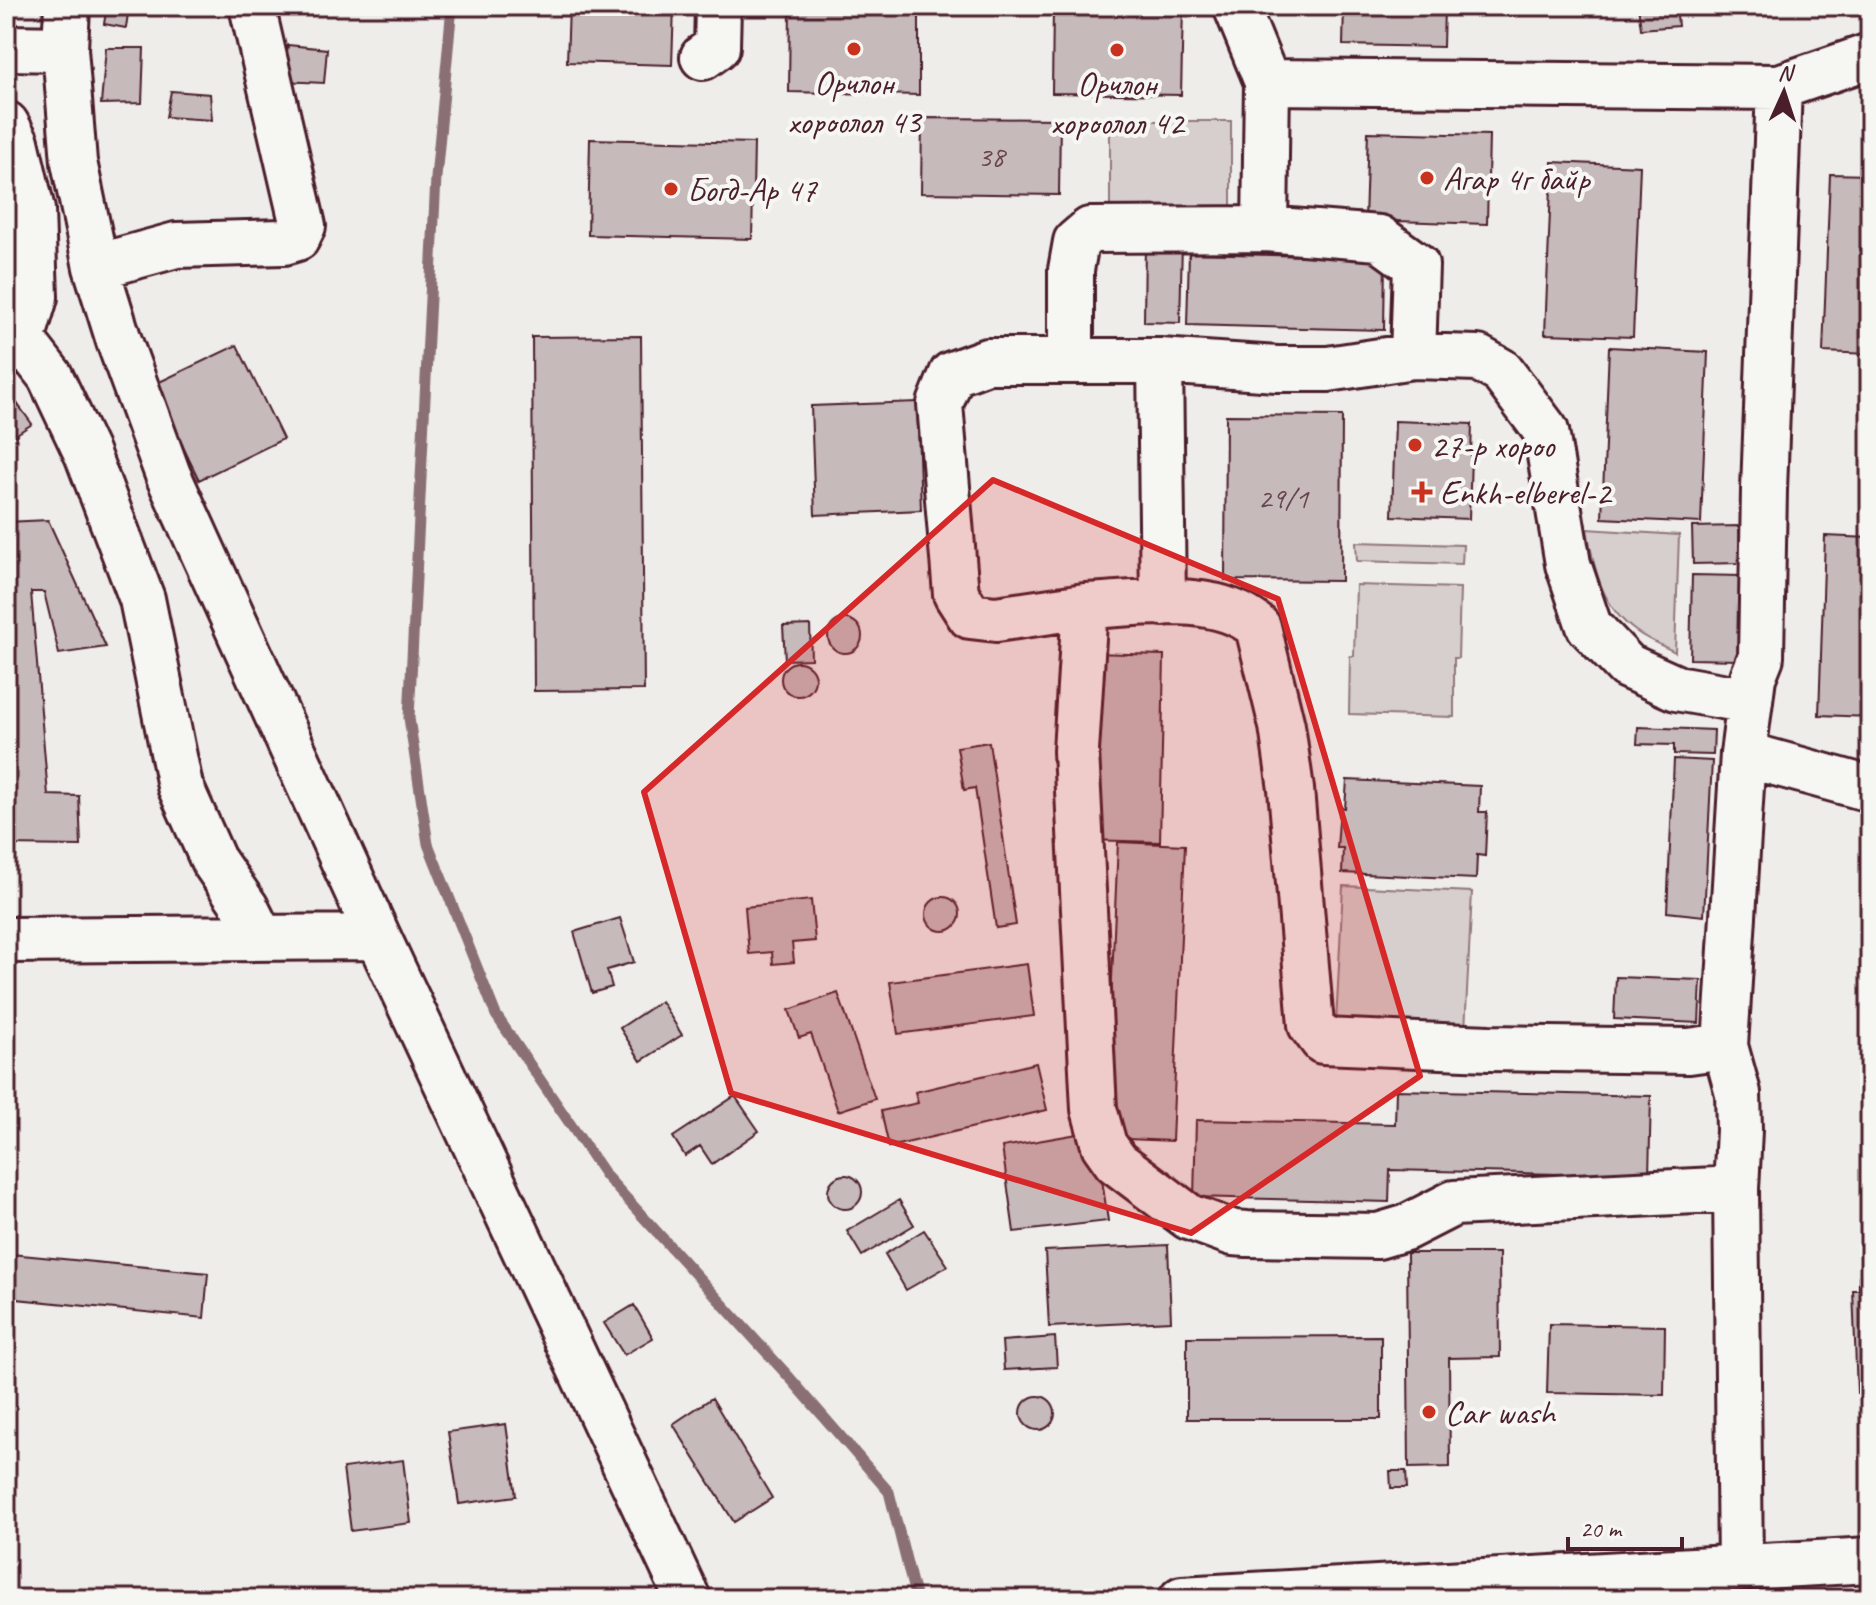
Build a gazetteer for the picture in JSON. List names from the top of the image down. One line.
{"places":{"other":["Орчлон хороолол 43","Орчлон хороолол 42","Агар 4г байр","Богд-Ар 47","27-р хороо","Car wash"],"health":["Enkh-elberel-2"]},"house_numbers":["38","29/1"],"scale_bar":"20 m","north":"top"}
